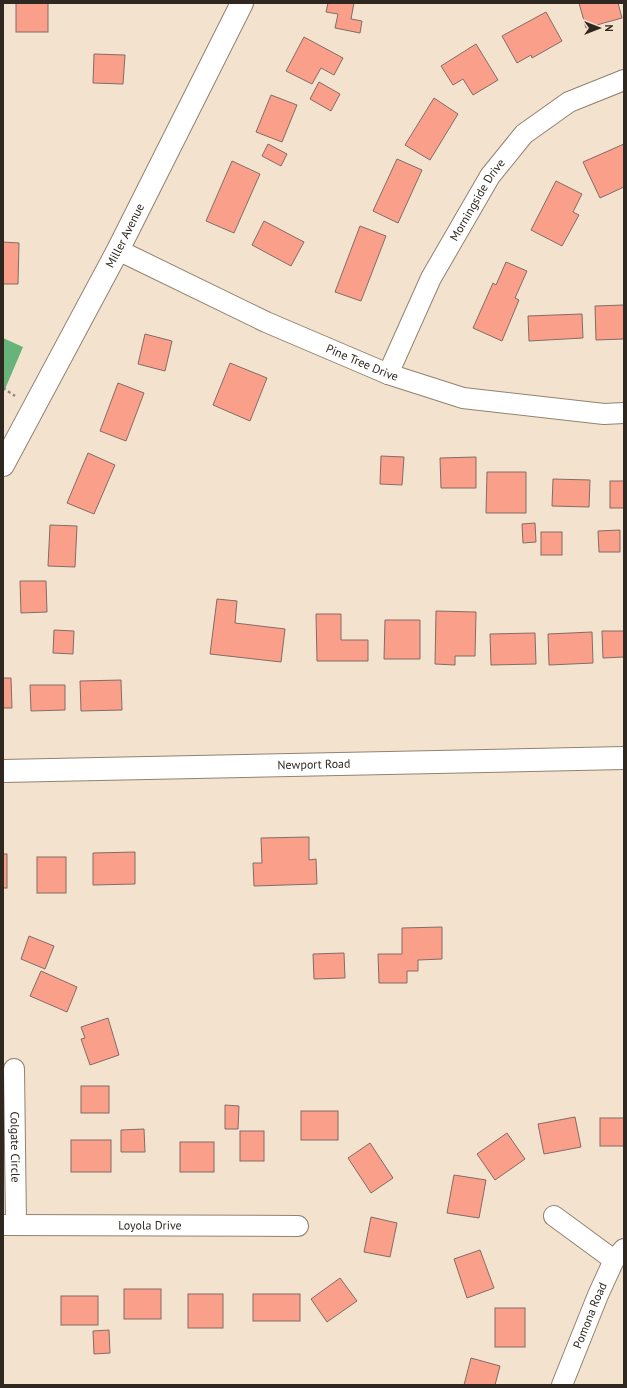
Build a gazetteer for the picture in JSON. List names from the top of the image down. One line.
{"streets":{"street":["Morningside Drive","Miller Avenue","Pine Tree Drive","Newport Road","Colgate Circle","Loyola Drive","Pomona Road"]},"crossings":[["Morningside Drive","Pine Tree Drive"],["Miller Avenue","Pine Tree Drive"],["Colgate Circle","Loyola Drive"]],"north":"right"}
